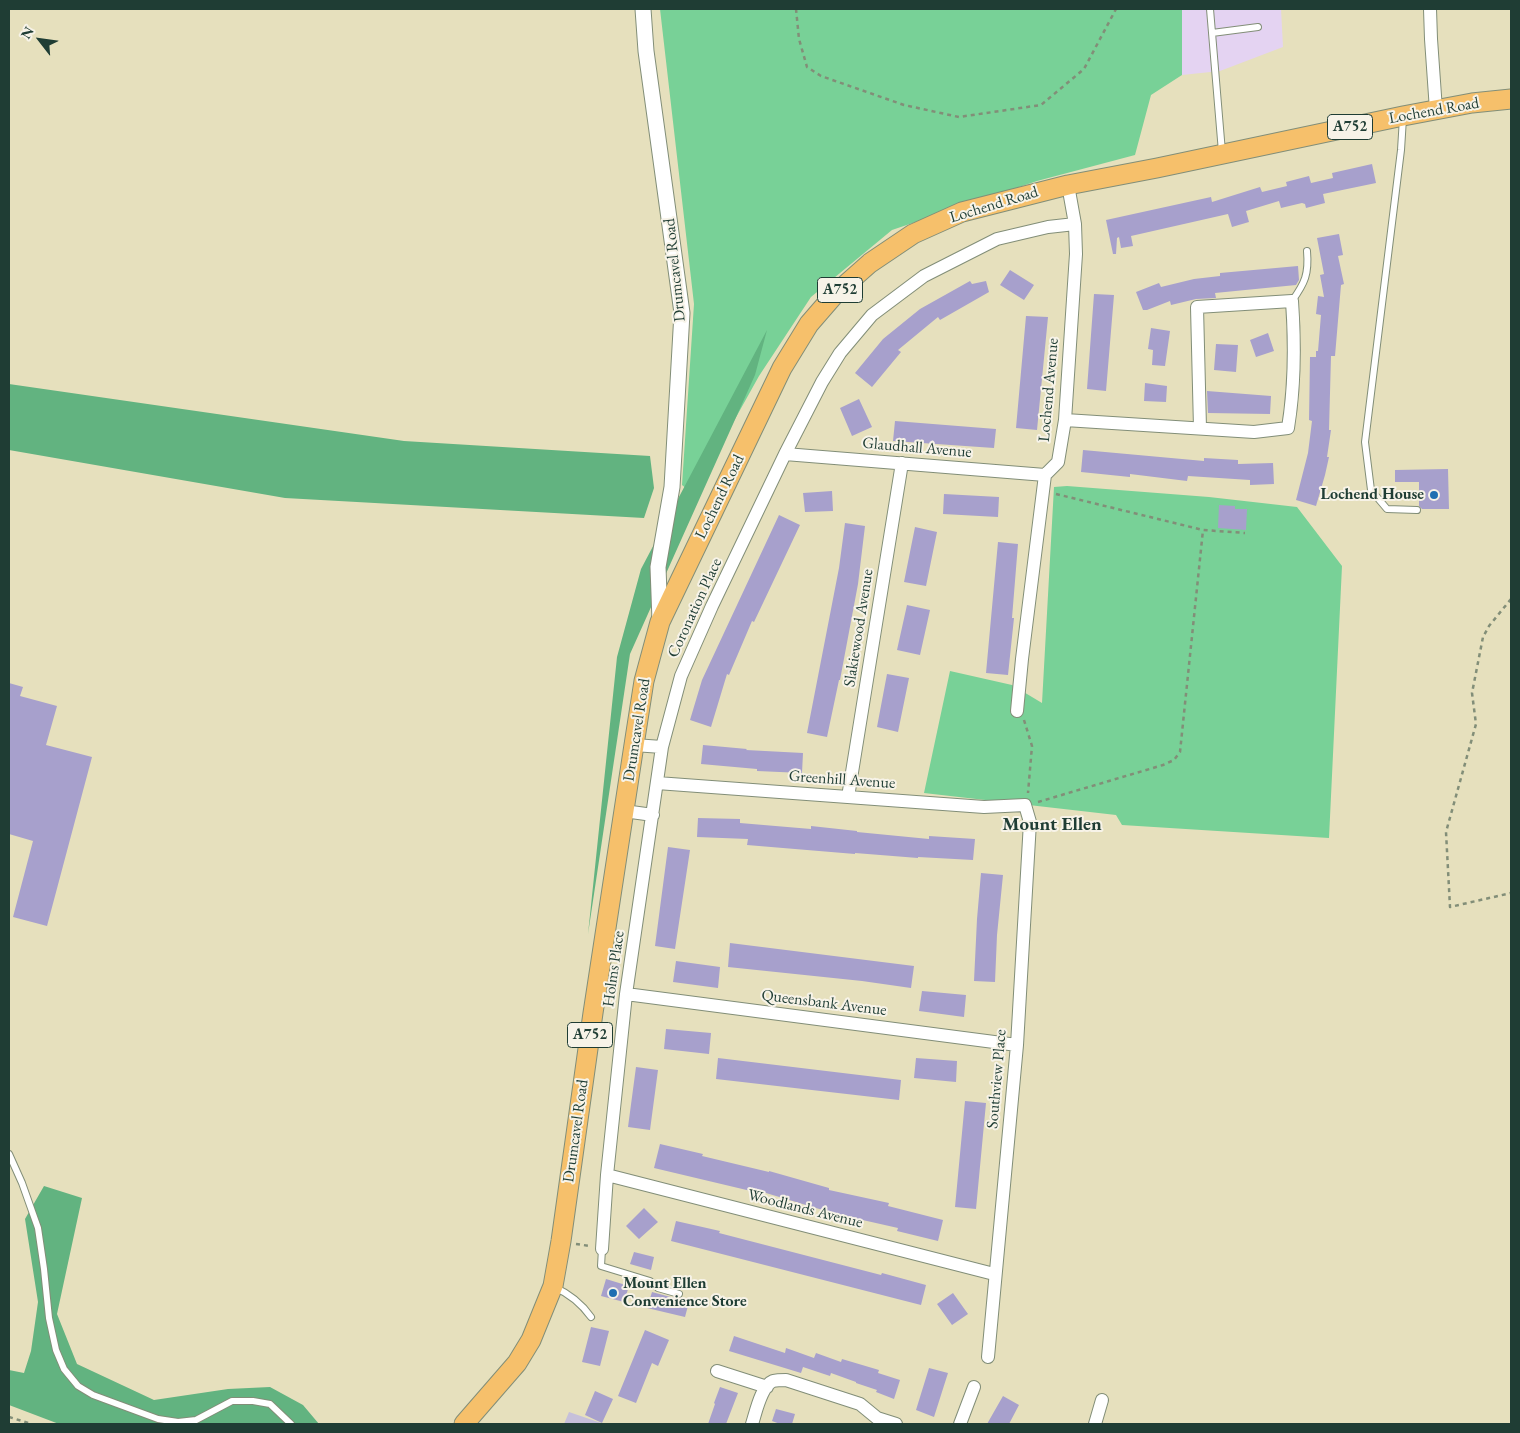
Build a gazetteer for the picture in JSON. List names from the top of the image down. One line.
{"streets":{"main road":["Lochend Road","A752","Drumcavel Road"],"street":["Lochend Avenue","Glaudhall Avenue","Coronation Place","Slakiewood Avenue","Greenhill Avenue","Holms Place","Queensbank Avenue","Southview Place","Woodlands Avenue"]},"crossings":[["Lochend Road","Drumcavel Road"],["Lochend Road","Lochend Avenue"],["Lochend Avenue","Glaudhall Avenue"],["Lochend Avenue","Coronation Place"],["Glaudhall Avenue","Coronation Place"],["Glaudhall Avenue","Slakiewood Avenue"],["Coronation Place","Greenhill Avenue"],["Coronation Place","Holms Place"],["Slakiewood Avenue","Greenhill Avenue"],["Greenhill Avenue","Holms Place"],["Greenhill Avenue","Southview Place"],["Holms Place","Queensbank Avenue"],["Holms Place","Woodlands Avenue"],["Queensbank Avenue","Southview Place"],["Southview Place","Woodlands Avenue"]],"districts":["Mount Ellen"],"places":["Lochend House","Mount Ellen Convenience Store"],"north":"top left"}
